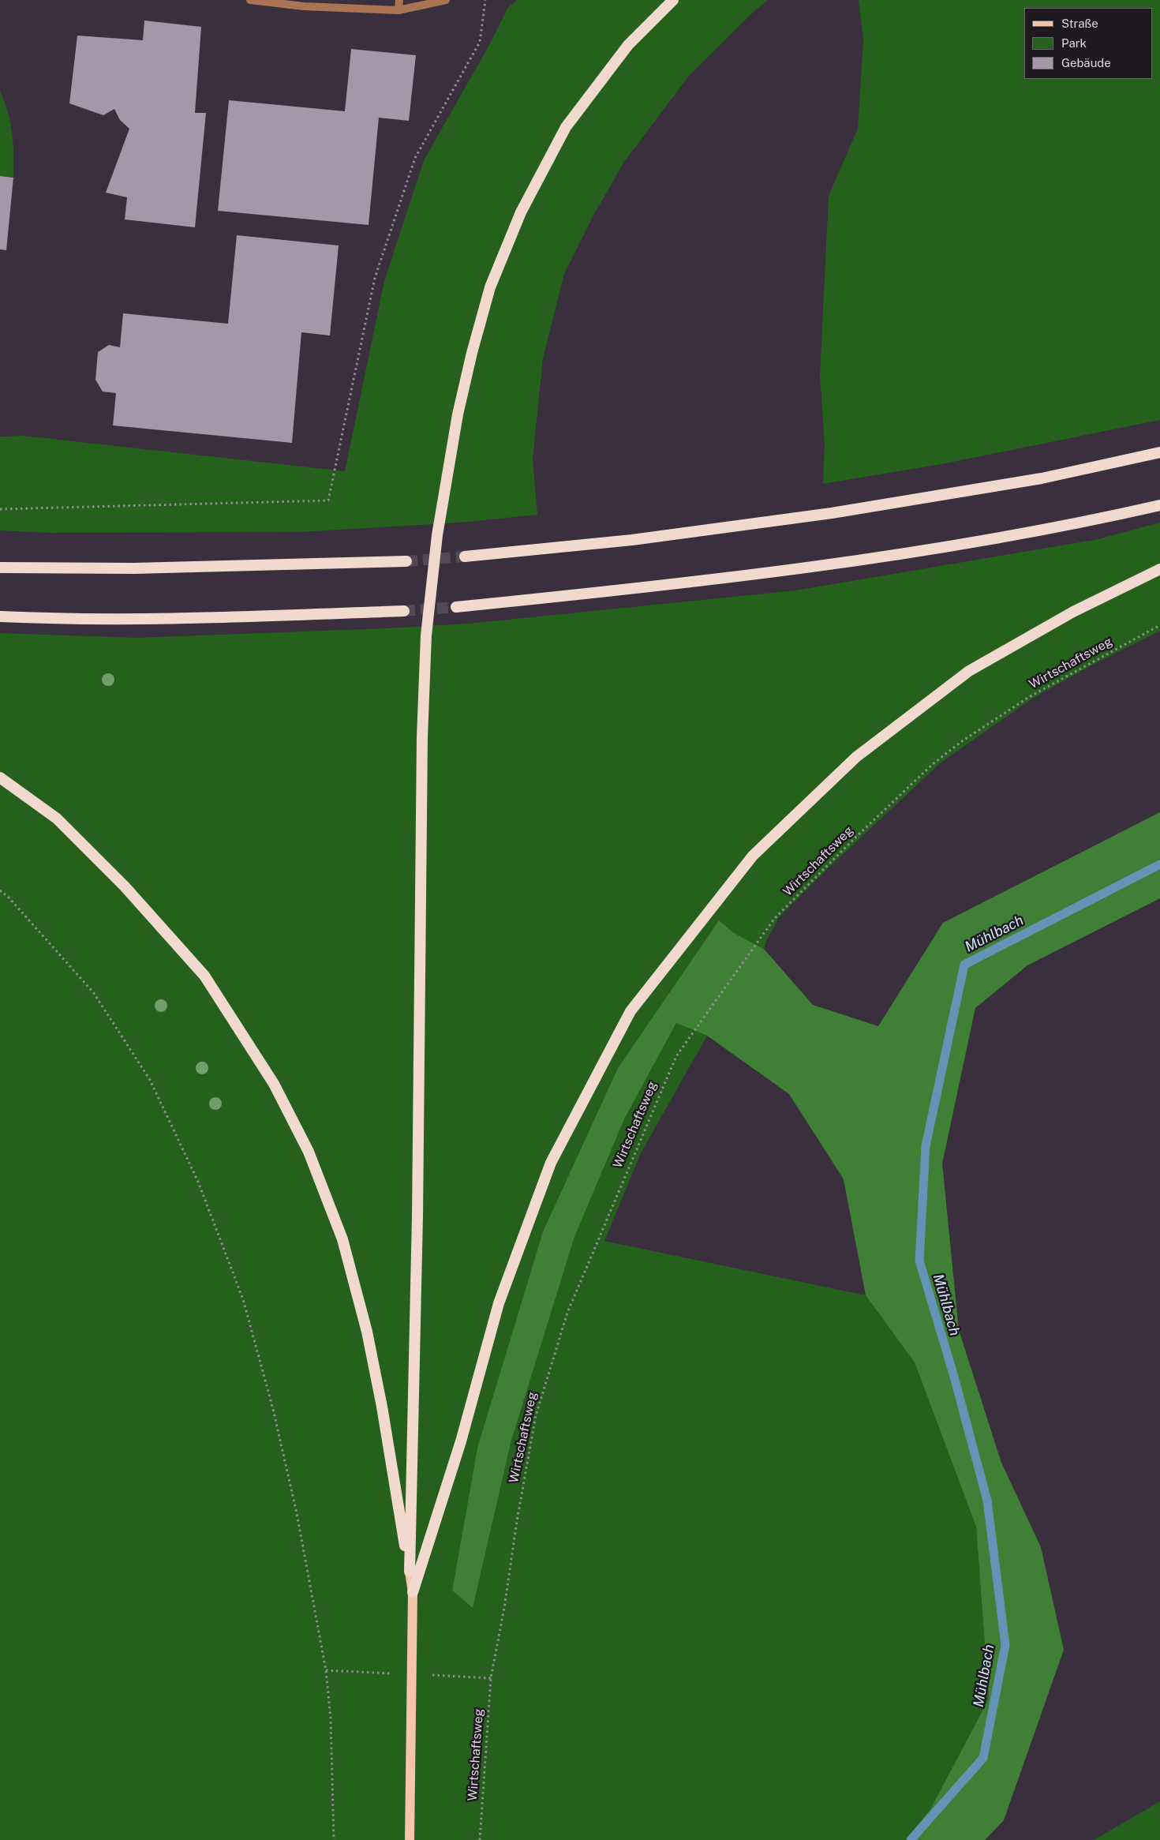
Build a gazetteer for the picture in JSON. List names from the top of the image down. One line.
{"streets":{"path":["Wirtschaftsweg"]},"water":["Mühlbach"],"legend":["Straße","Park","Gebäude"]}
